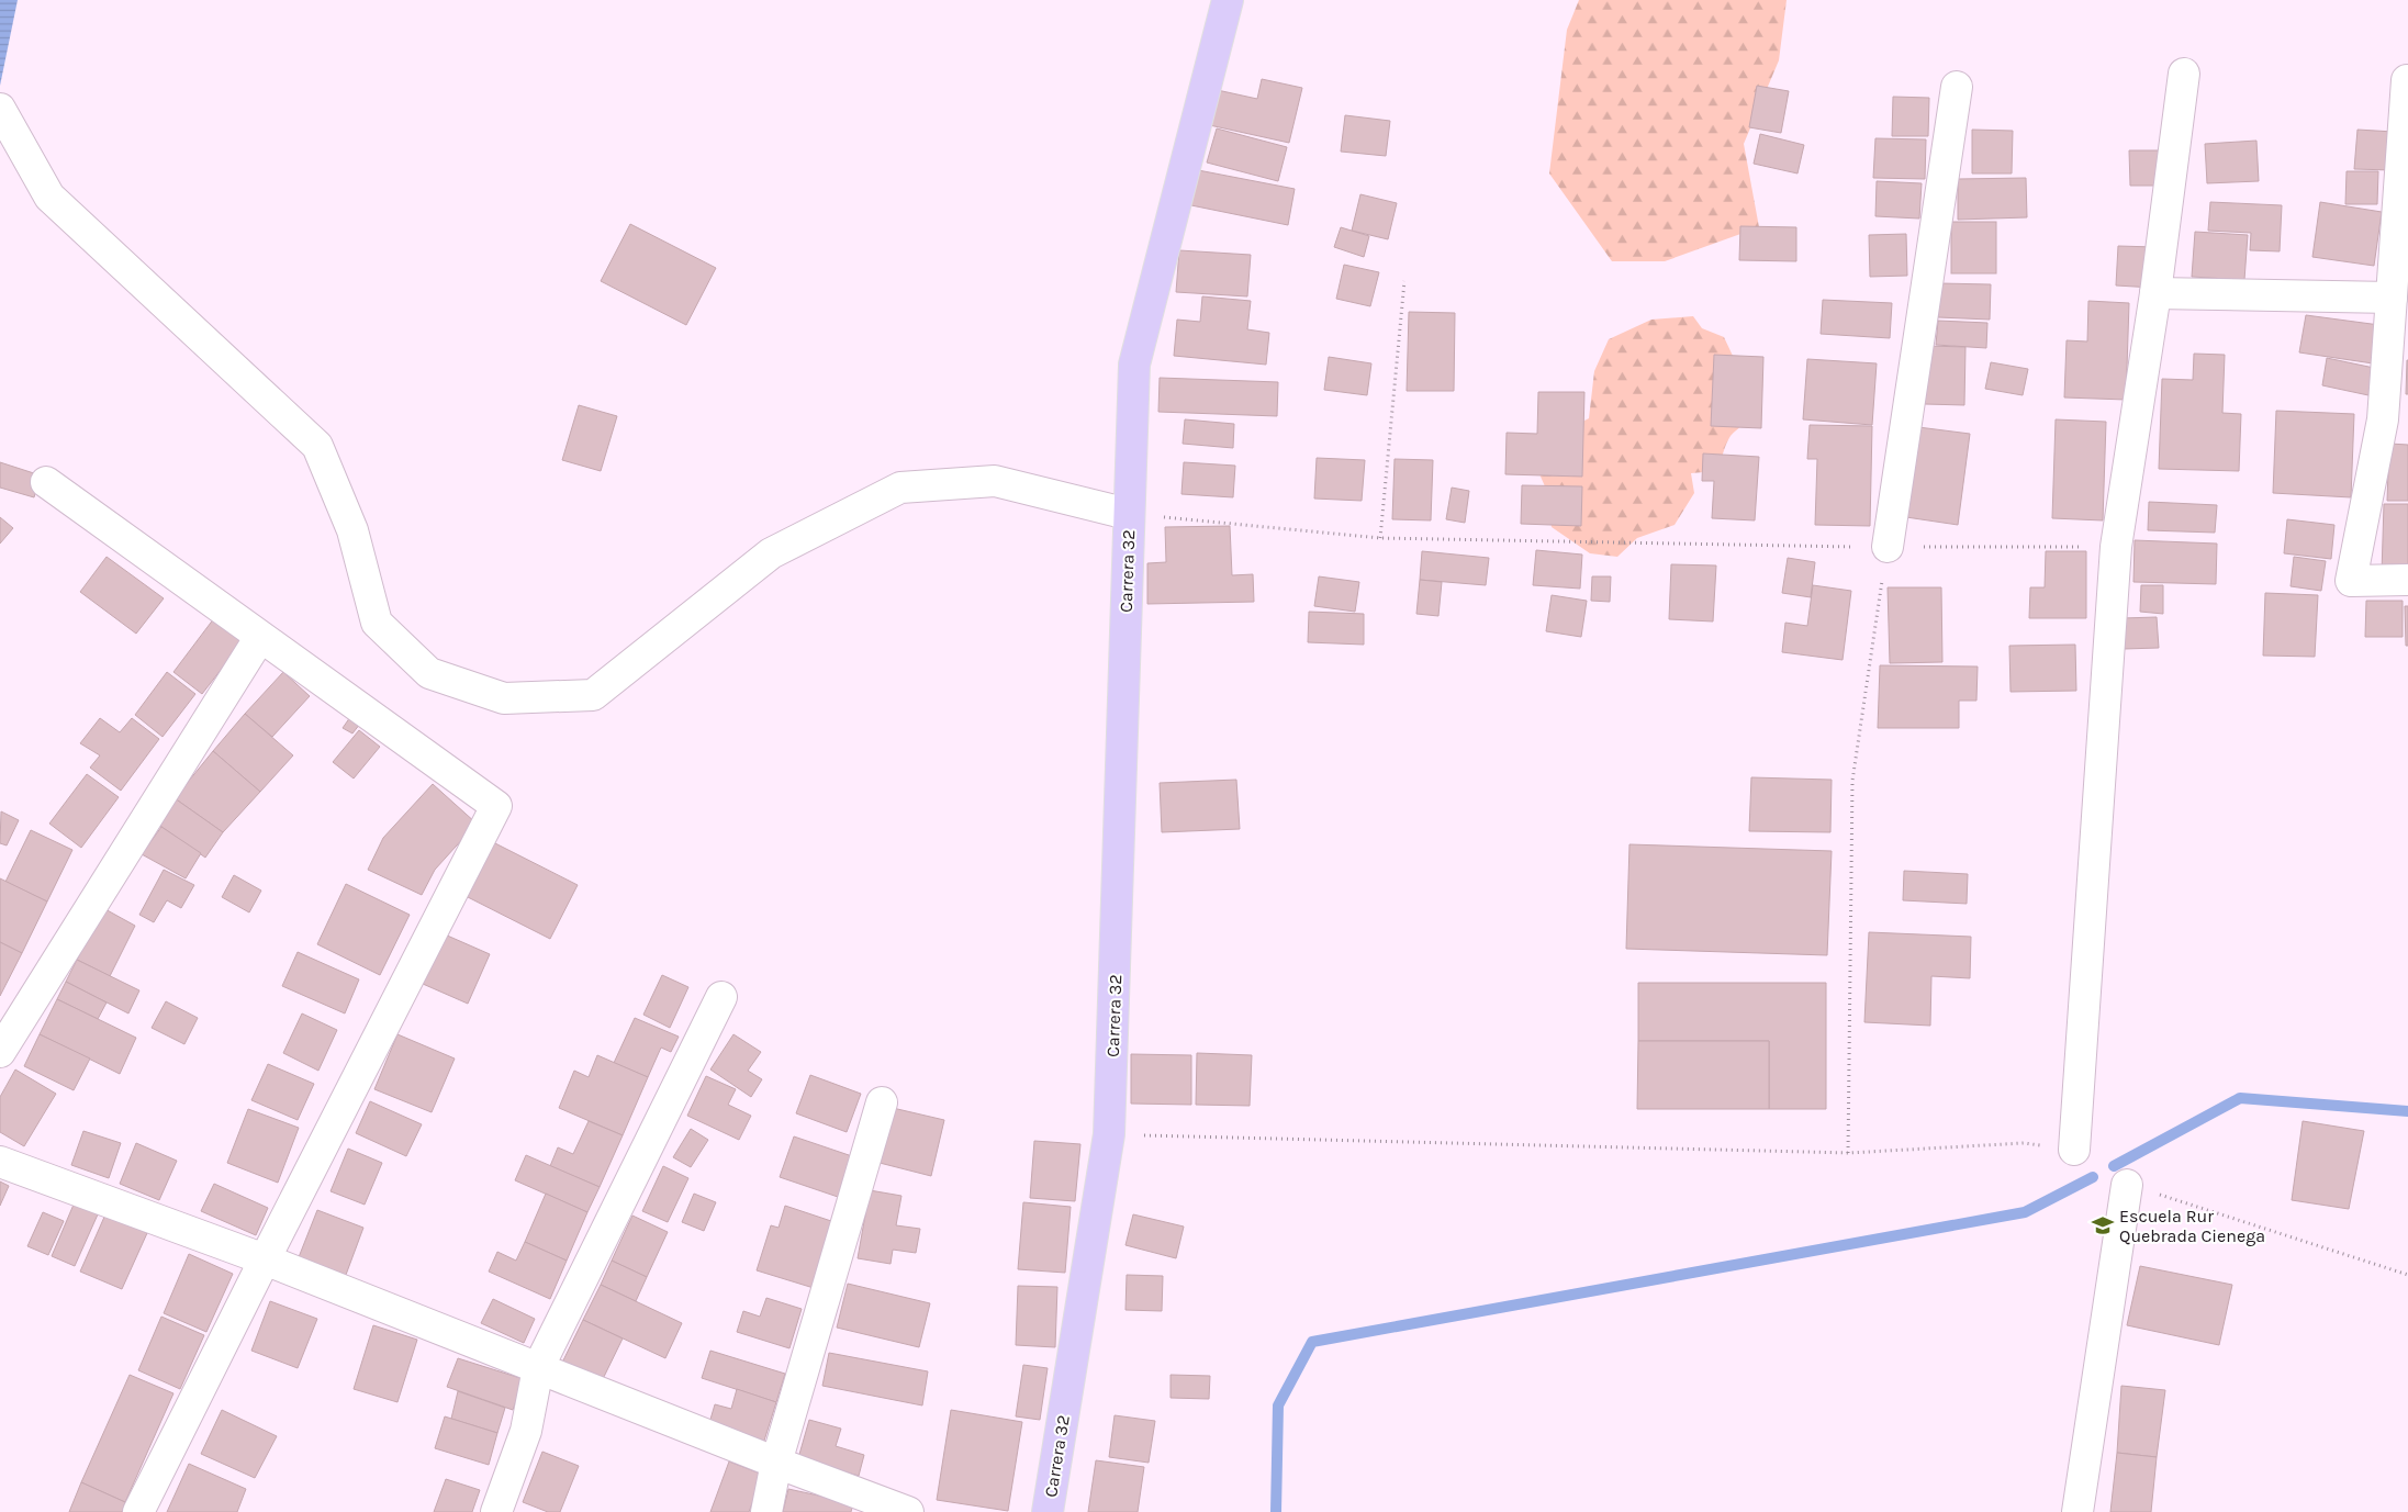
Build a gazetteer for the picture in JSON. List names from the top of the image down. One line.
{"streets":{"main road":["Carrera 32"]},"places":{"school or university":["Escuela Rur Quebrada Cienega"]}}
